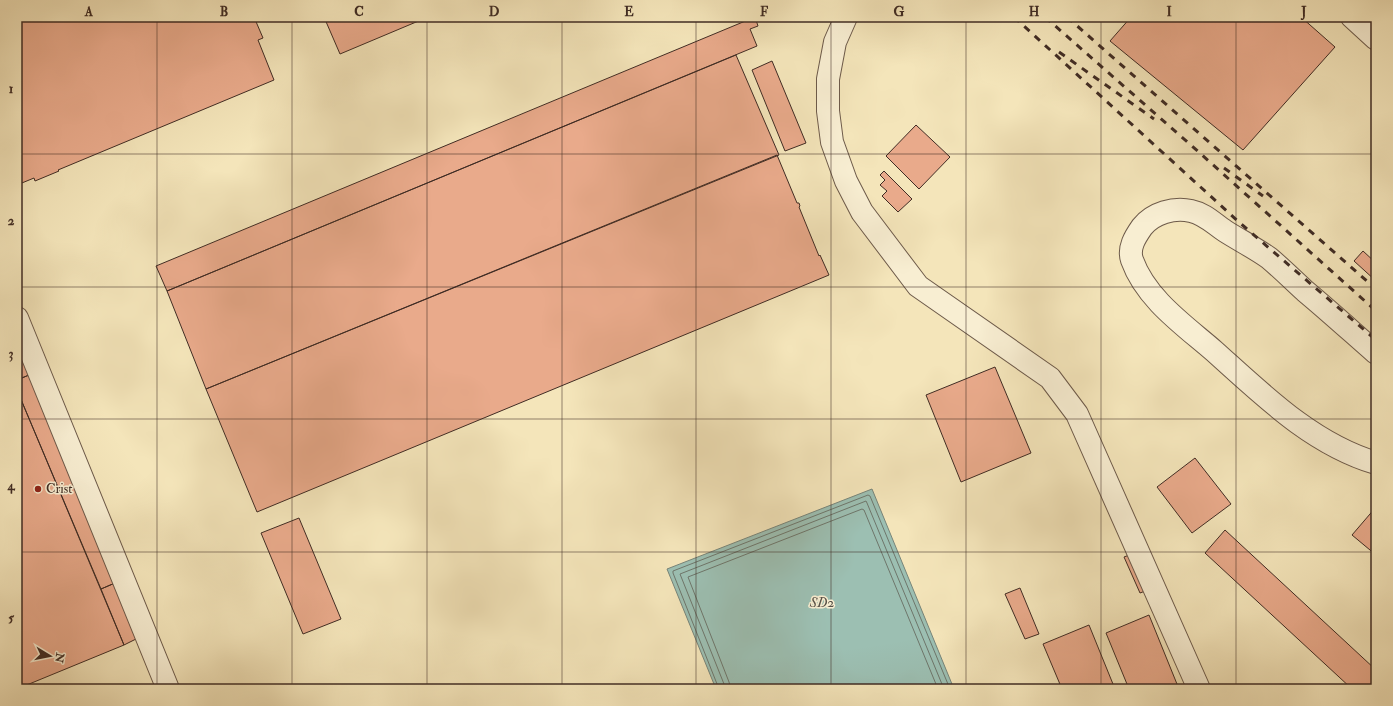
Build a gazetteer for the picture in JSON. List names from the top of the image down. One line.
{"water":["SD2"],"places":["Crist"],"north":"right","grid":{"columns":["A","B","C","D","E","F","G","H","I","J"],"rows":["1","2","3","4","5"]}}
